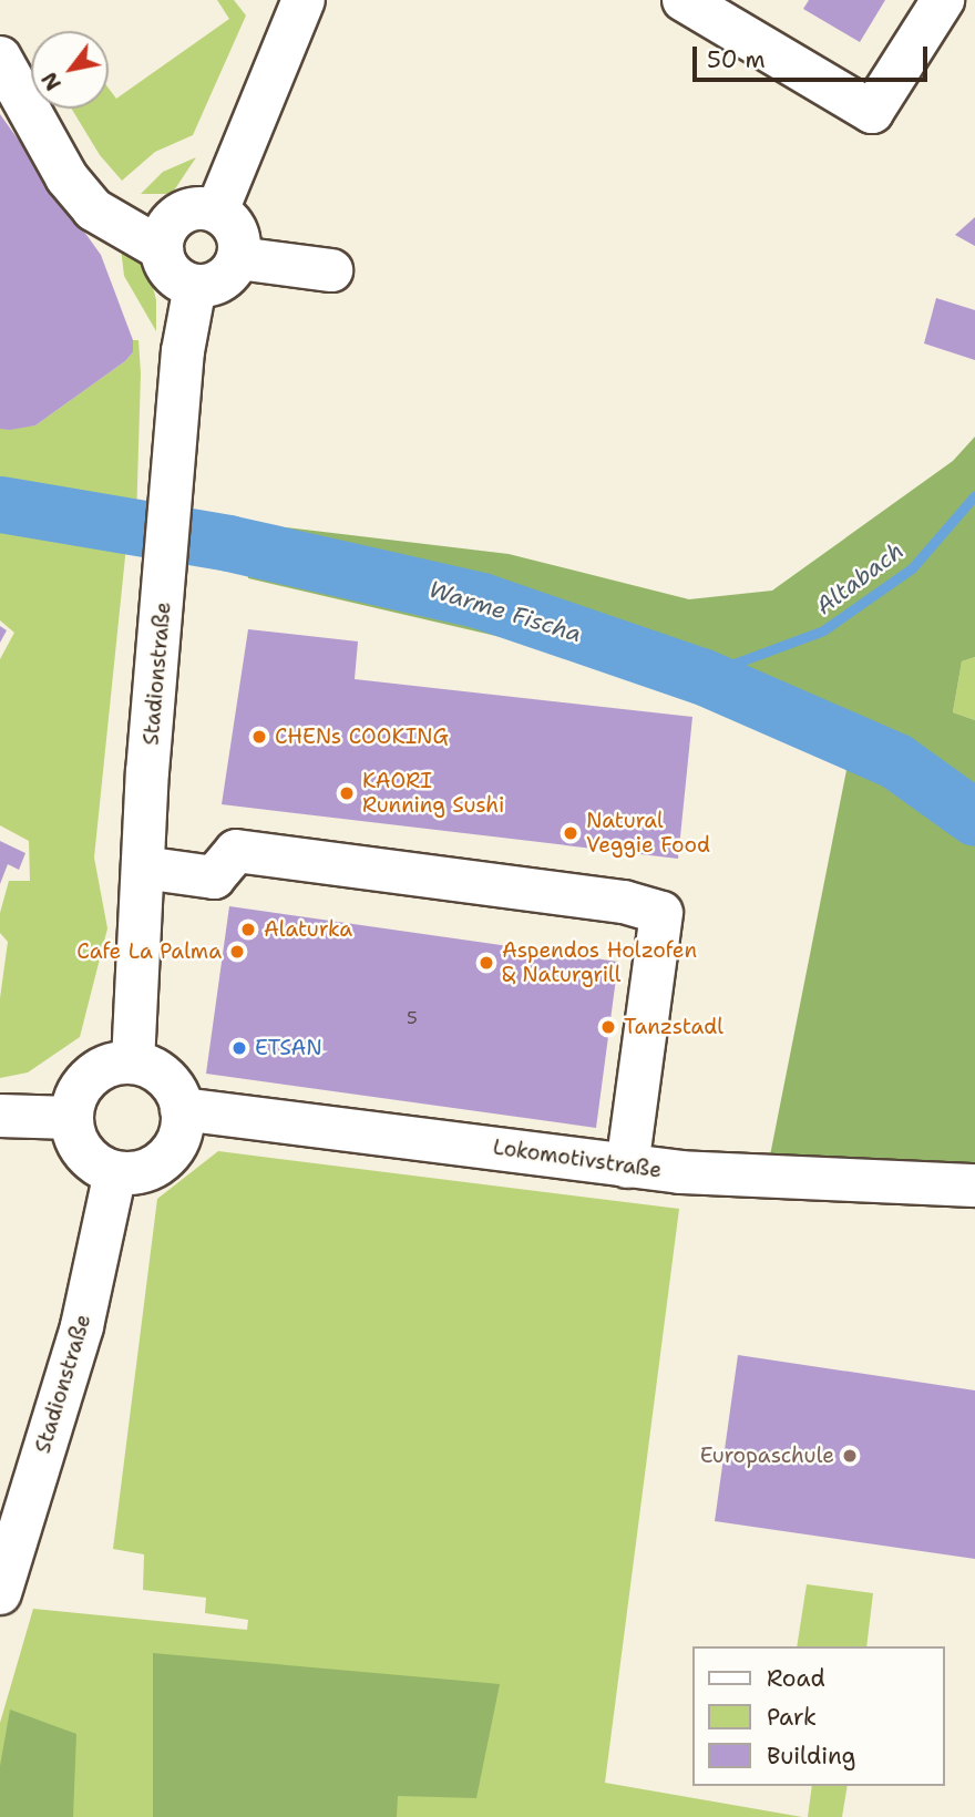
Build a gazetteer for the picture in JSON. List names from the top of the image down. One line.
{"streets":{"street":["Stadionstraße","Lokomotivstraße"]},"crossings":[["Stadionstraße","Lokomotivstraße"]],"water":["Altabach","Warme Fischa"],"places":["CHENs COOKING","KAORI Running Sushi","Natural Veggie Food","Alaturka","Cafe La Palma","Aspendos Holzofen & Naturgrill","Tanzstadl","ETSAN","Europaschule"],"house_numbers":["5"],"legend":["Road","Park","Building"],"scale_bar":"50 m","north":"bottom left"}
